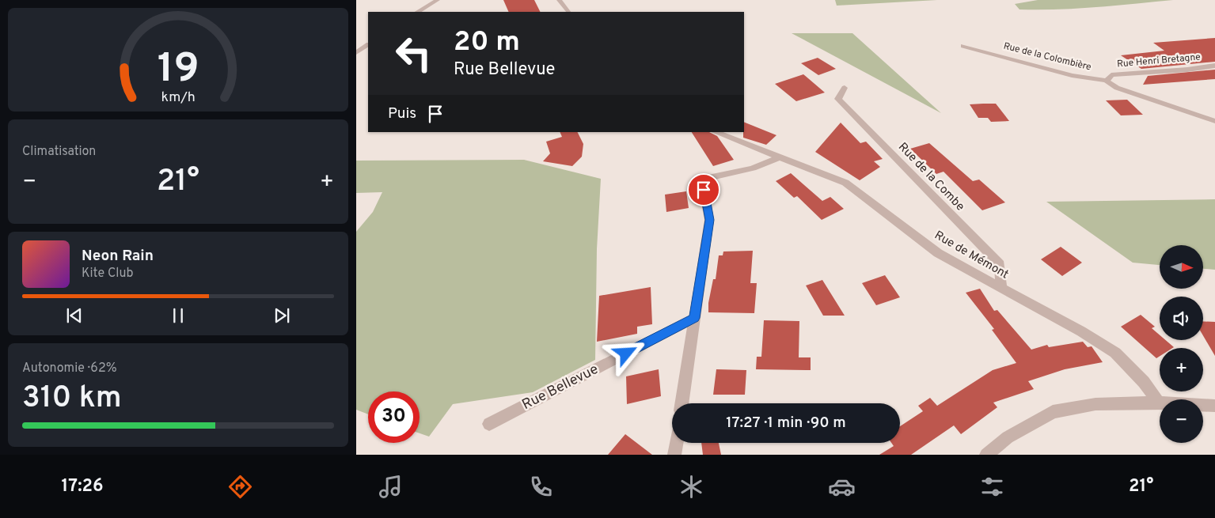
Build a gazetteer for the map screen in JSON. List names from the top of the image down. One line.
{"streets":{"street":["Rue de la Colombière","Rue Henri Bretagne","Rue de la Combe","Rue de Mémont","Rue Bellevue"]},"crossings":[["Rue de la Colombière","Rue Henri Bretagne"],["Rue de la Combe","Rue de Mémont"]],"north":"right","page":{"turn":["20 m","Rue Bellevue"],"then":"Puis","tile":["Climatisation",["Autonomie · 62%","310 km"]],"heat":["−","21°","+"],"song":["Neon Rain","Kite Club"],"map_buttons":["+","−"],"limit":"30","trip":"17:27 · 1 min · 90 m","tabs":["17:26","21°"],"gauge":["19","km/h"]}}
